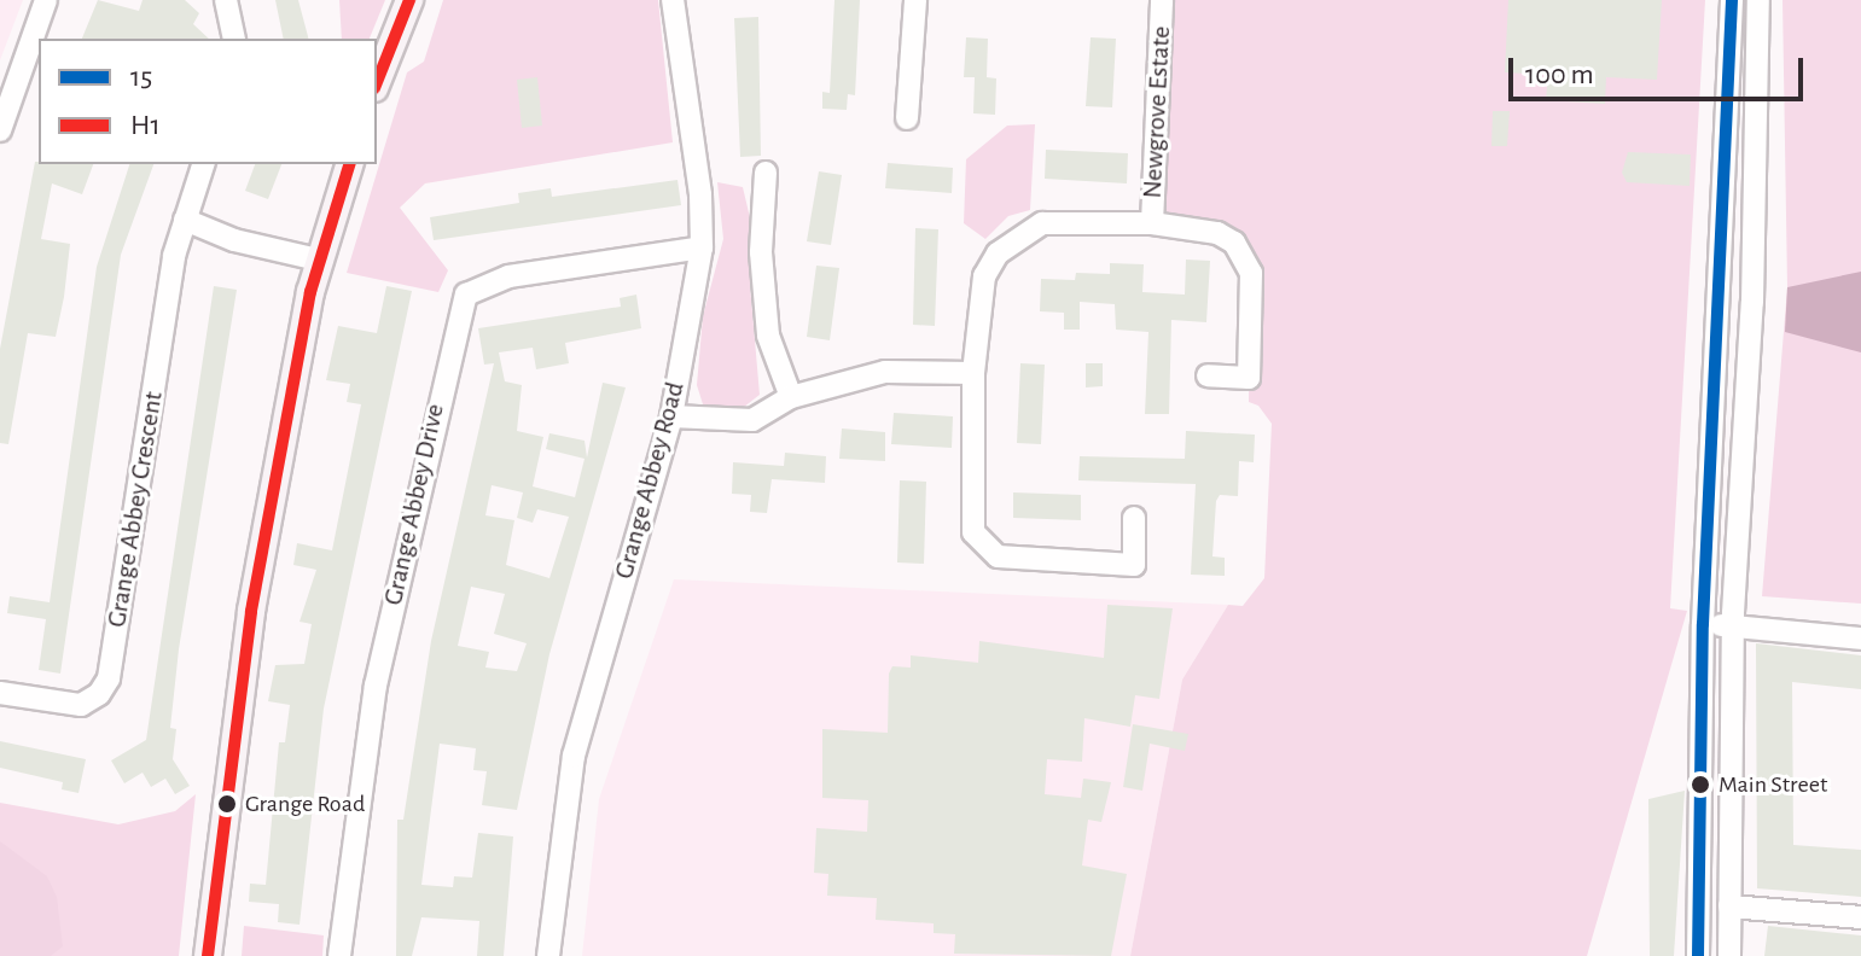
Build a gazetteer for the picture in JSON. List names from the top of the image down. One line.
{"streets":{"street":["Newgrove Estate","Grange Abbey Road","Grange Abbey Drive","Grange Abbey Crescent"]},"crossings":[["Grange Abbey Road","Grange Abbey Drive"]],"places":["Main Street","Grange Road"],"lines":["transit line 15","transit line H1"],"legend":["15","H1"],"scale_bar":"100 m"}
